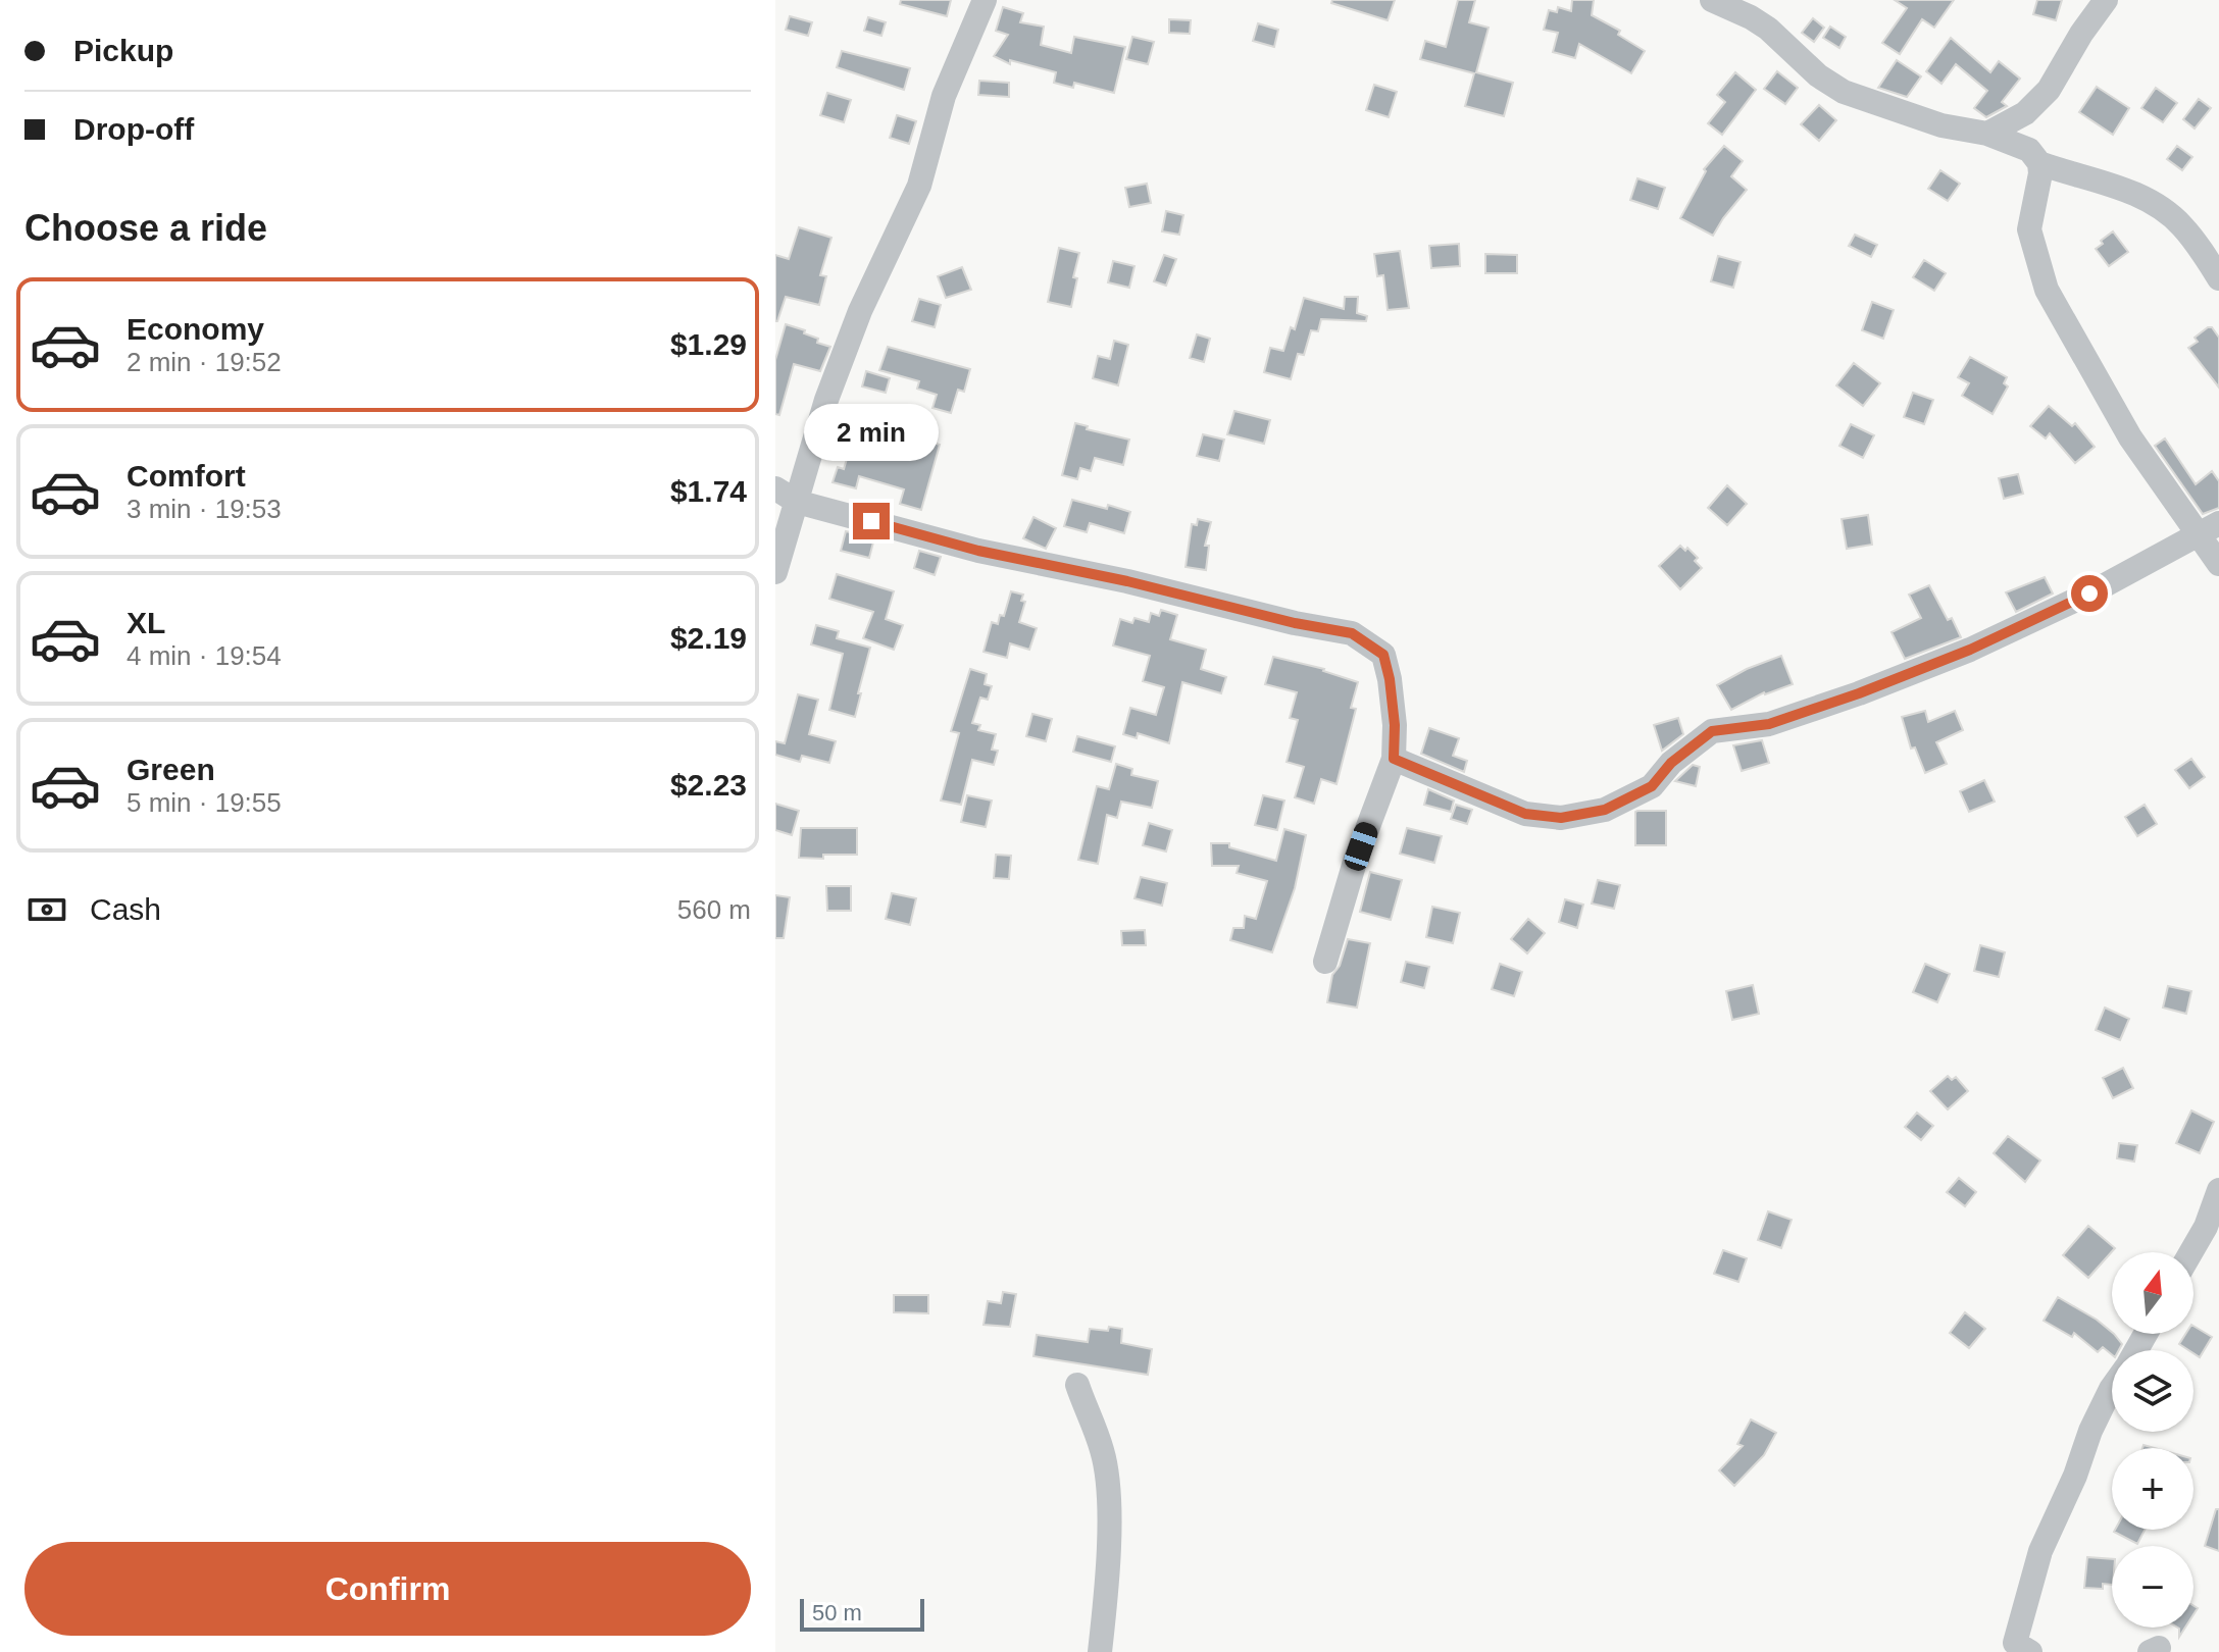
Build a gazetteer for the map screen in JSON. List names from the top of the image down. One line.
{"scale_bar":"50 m","north":"top","page":{"banner":["Pickup","Drop-off"],"heading":"Choose a ride","list":[{"name":"Economy","note":"2 min · 19:52","value":"$1.29"},{"name":"Comfort","note":"3 min · 19:53","value":"$1.74"},{"name":"XL","note":"4 min · 19:54","value":"$2.19"},{"name":"Green","note":"5 min · 19:55","value":"$2.23"}],"bubble":"2 min","pay":["Cash","560 m"],"map_buttons":["+","−"],"buttons":"Confirm","scale":"50 m"}}
